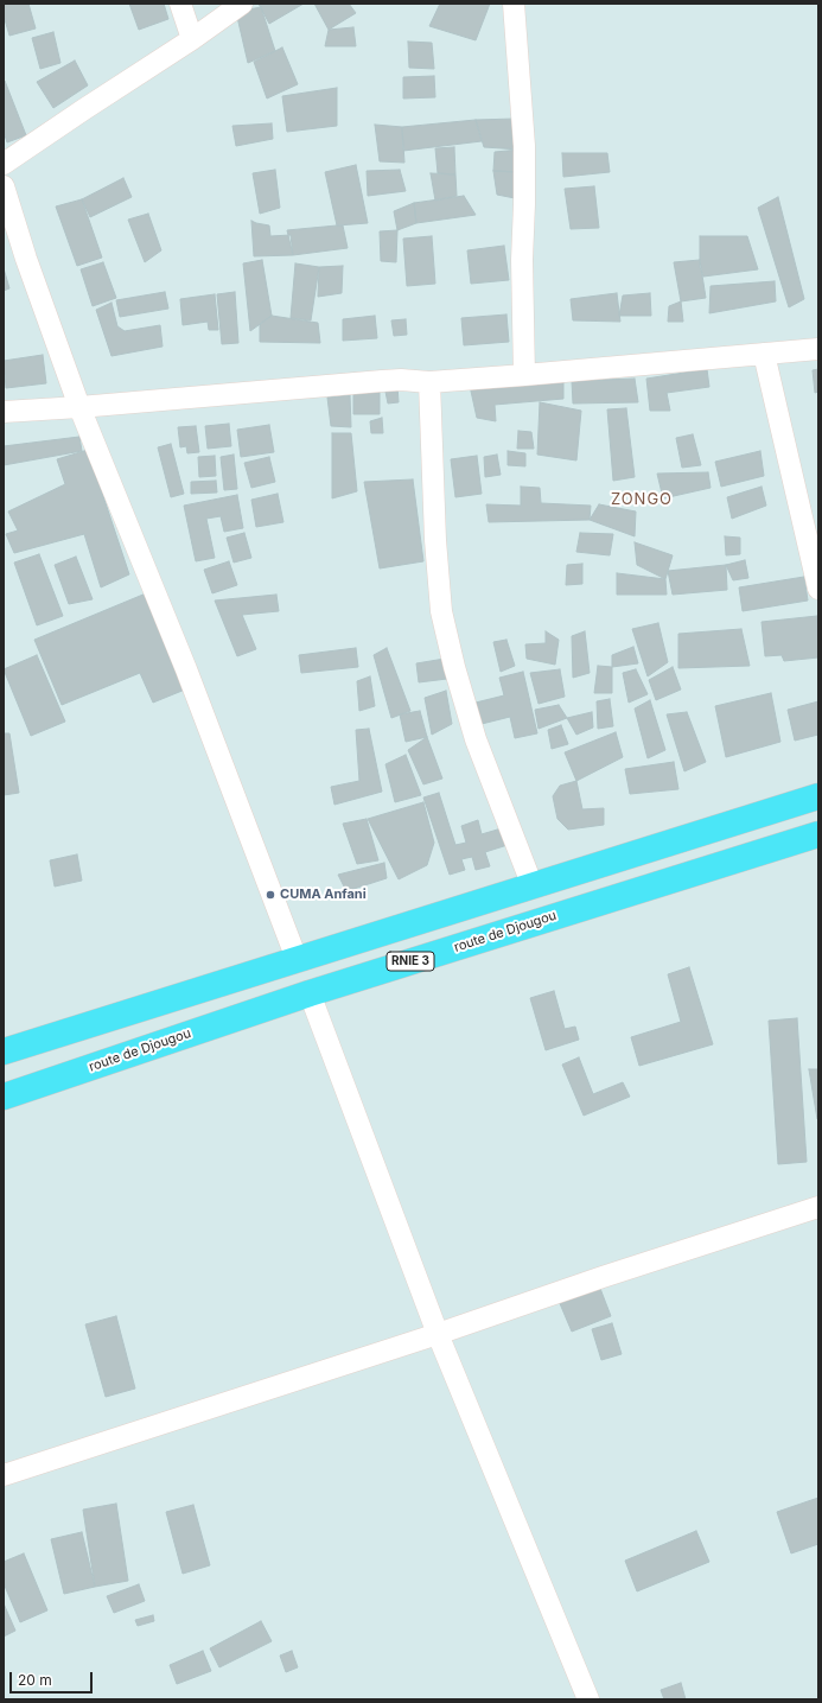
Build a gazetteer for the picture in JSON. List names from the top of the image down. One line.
{"streets":{"highway":["route de Djougou","RNIE 3"]},"districts":["ZONGO"],"places":["CUMA Anfani"],"scale_bar":"20 m"}
